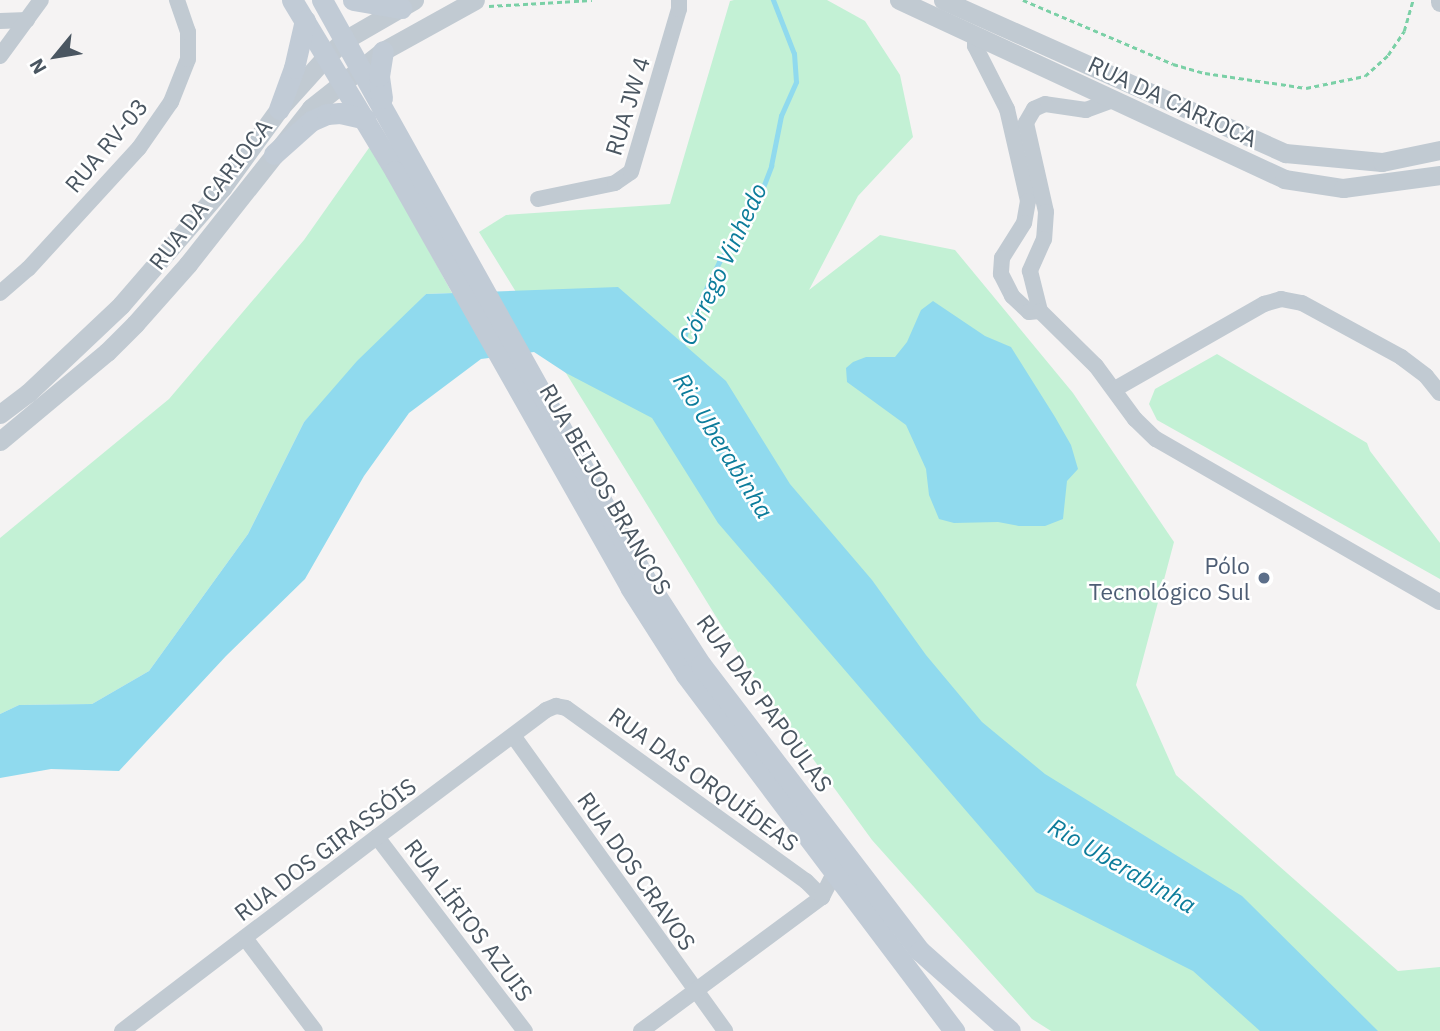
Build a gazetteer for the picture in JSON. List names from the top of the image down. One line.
{"streets":{"main road":["RUA BEIJOS BRANCOS","RUA DAS PAPOULAS"],"street":["RUA DA CARIOCA","RUA JW 4","RUA RV-03","RUA DAS ORQUÍDEAS","RUA DOS GIRASSÓIS","RUA DOS CRAVOS","RUA LÍRIOS AZUIS"]},"crossings":[["RUA BEIJOS BRANCOS","RUA DAS PAPOULAS"],["RUA DAS ORQUÍDEAS","RUA DOS GIRASSÓIS"],["RUA DOS GIRASSÓIS","RUA DOS CRAVOS"],["RUA DOS GIRASSÓIS","RUA LÍRIOS AZUIS"]],"water":["Córrego Vinhedo","Rio Uberabinha"],"places":["Pólo Tecnológico Sul"],"north":"bottom left"}
